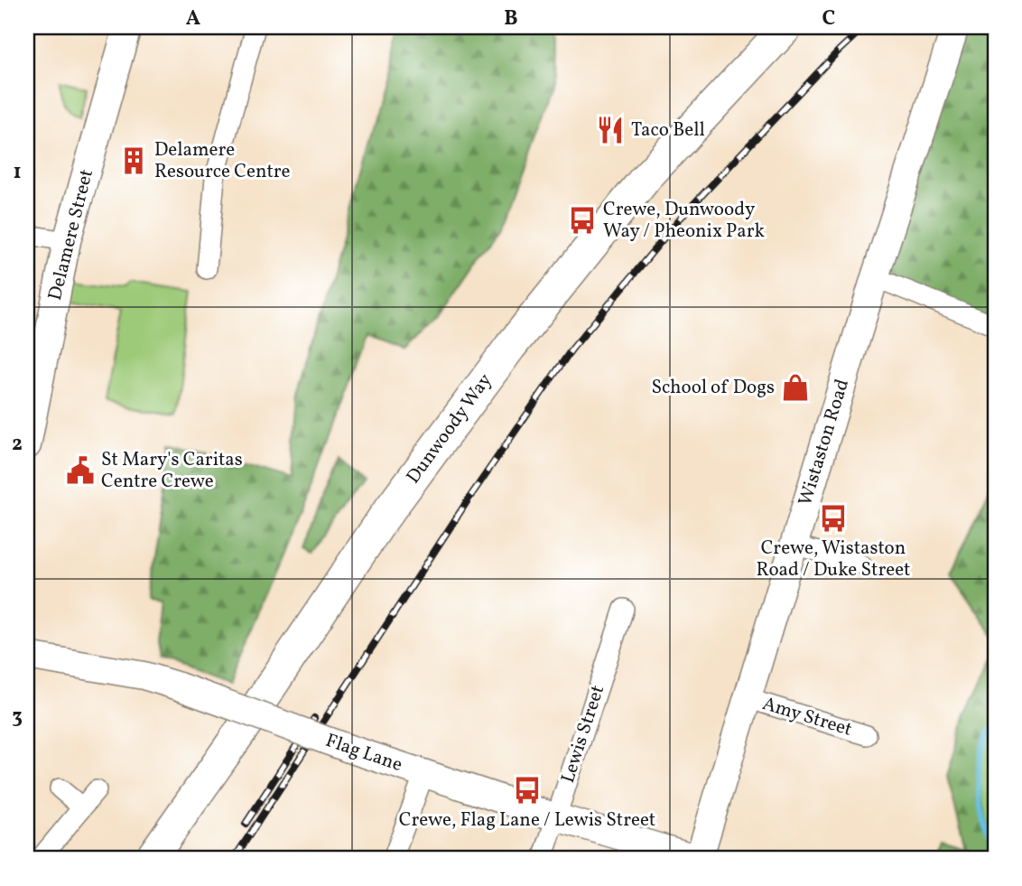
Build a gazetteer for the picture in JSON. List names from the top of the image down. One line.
{"streets":{"main road":["Dunwoody Way"],"street":["Delamere Street","Wistaston Road","Amy Street","Lewis Street","Flag Lane"]},"crossings":[["Wistaston Road","Amy Street"],["Wistaston Road","Flag Lane"],["Lewis Street","Flag Lane"]],"places":{"restaurant":["Taco Bell"],"building":["Delamere Resource Centre"],"bus stop":["Crewe, Dunwoody Way / Pheonix Park","Crewe, Wistaston Road / Duke Street","Crewe, Flag Lane / Lewis Street"],"shop":["School of Dogs"],"public building":["St Mary's Caritas Centre Crewe"]},"grid":{"columns":["A","B","C"],"rows":["1","2","3"]}}
